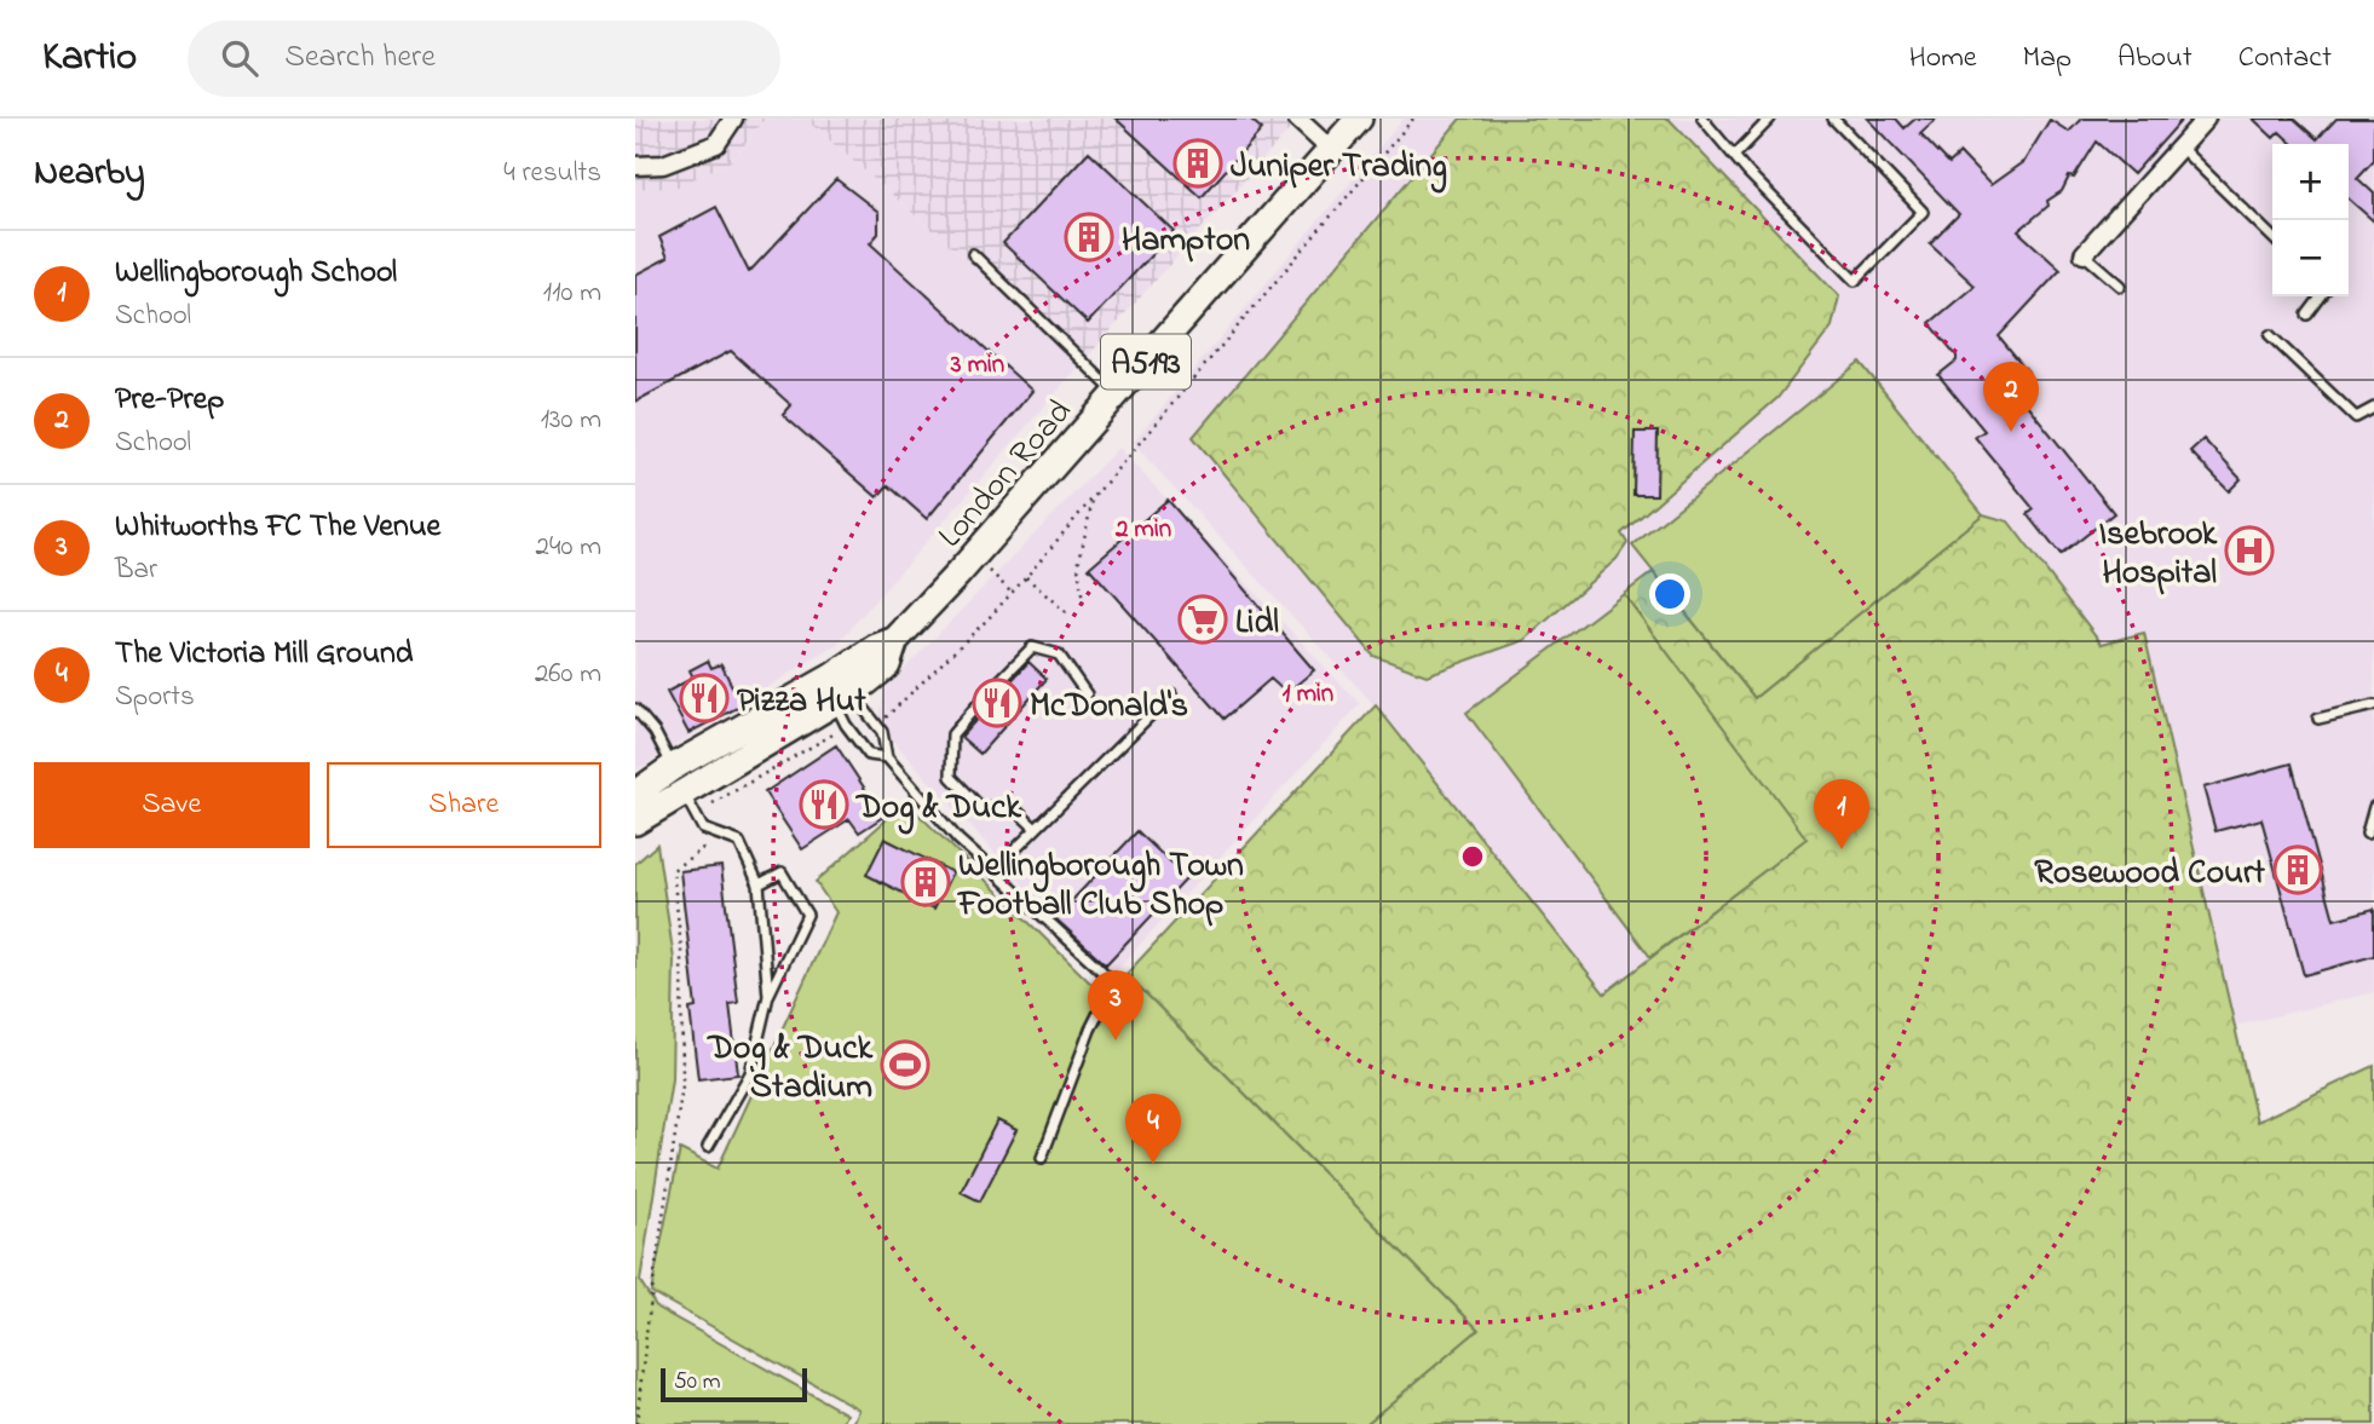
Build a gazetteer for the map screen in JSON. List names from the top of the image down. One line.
{"streets":{"main road":["A5193","London Road"]},"places":{"building":["Juniper Trading","Hampton","Rosewood Court","Wellingborough Town Football Club Shop"],"hospital":["Isebrook Hospital"],"supermarket":["Lidl"],"restaurant":["Pizza Hut","McDonald's","Dog & Duck"],"sports":["Dog & Duck Stadium"]},"scale_bar":"50 m","page":{"header":"Kartio","search":"Search here","nav":["Home","Map","About","Contact"],"heading":["Nearby","4 results"],"map_buttons":["+","−"],"list":[{"mark":"1","name":"Wellingborough School","note":"School","value":"110 m"},{"mark":"2","name":"Pre-Prep","note":"School","value":"130 m"},{"mark":"3","name":"Whitworths FC The Venue","note":"Bar","value":"240 m"},{"mark":"4","name":"The Victoria Mill Ground","note":"Sports","value":"260 m"}],"pins":["2","1","3","4"],"buttons":["Save","Share"],"scale":"50 m"},"rings":["3 min","2 min","1 min"]}
